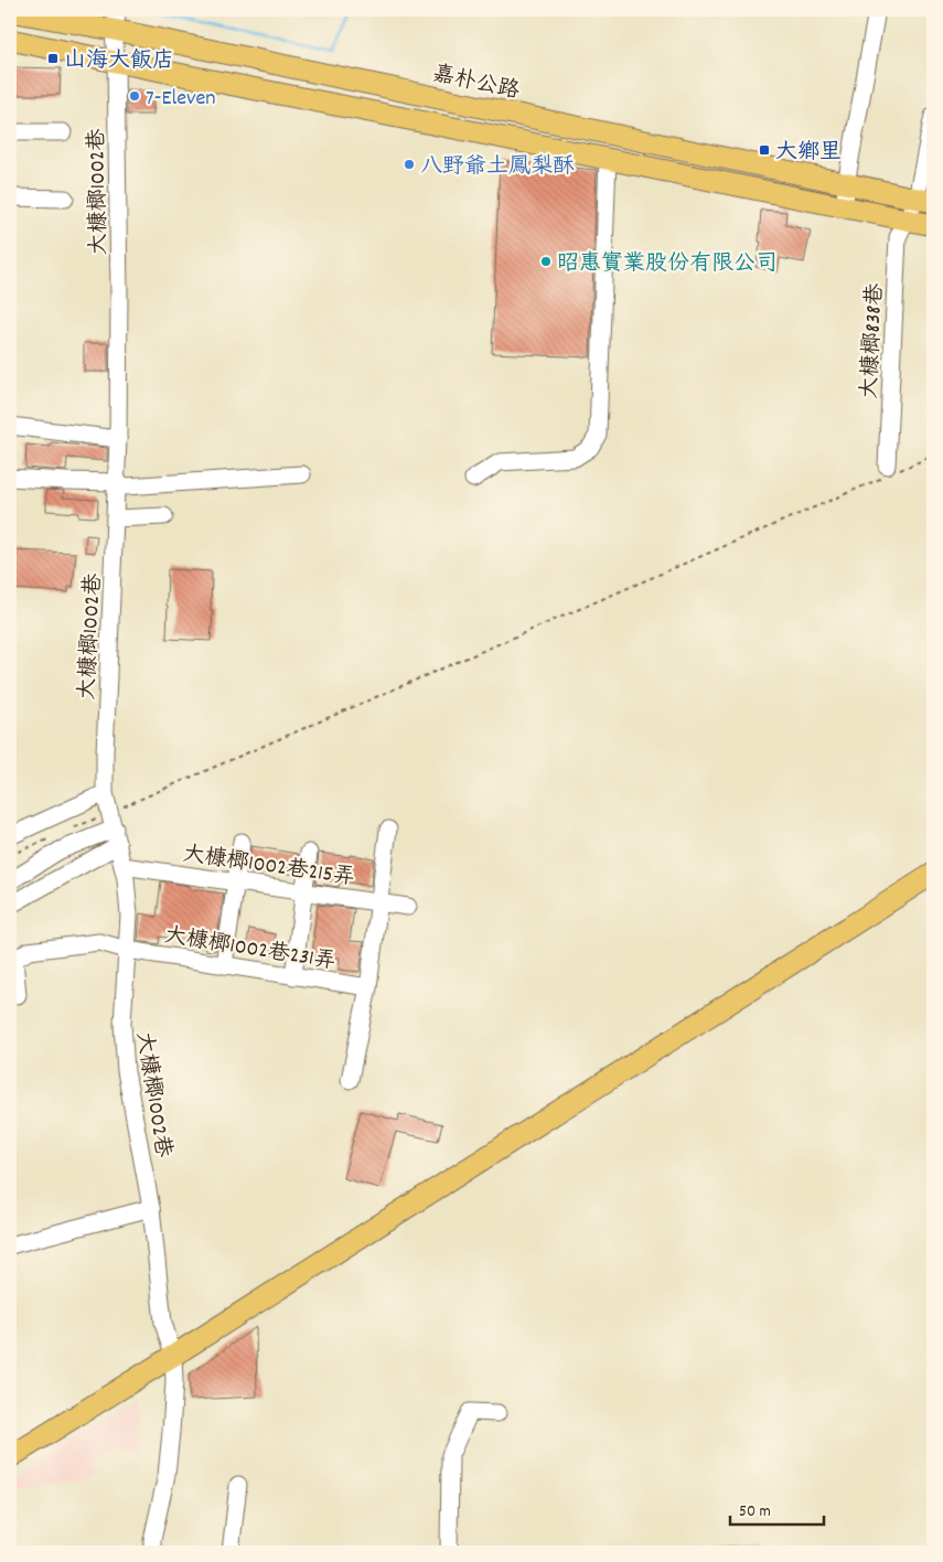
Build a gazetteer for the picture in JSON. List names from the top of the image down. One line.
{"streets":{"main road":["嘉朴公路"],"street":["大槺榔1002巷","大槺榔838巷","大槺榔1002巷215弄","大槺榔1002巷231弄"]},"crossings":[["嘉朴公路","大槺榔1002巷"],["嘉朴公路","大槺榔838巷"],["大槺榔1002巷","大槺榔1002巷215弄"],["大槺榔1002巷","大槺榔1002巷231弄"]],"places":{"transit":["山海大飯店","大鄉里"],"other":["7-Eleven","八野爺土鳳梨酥","昭惠實業股份有限公司"]},"scale_bar":"50 m"}
